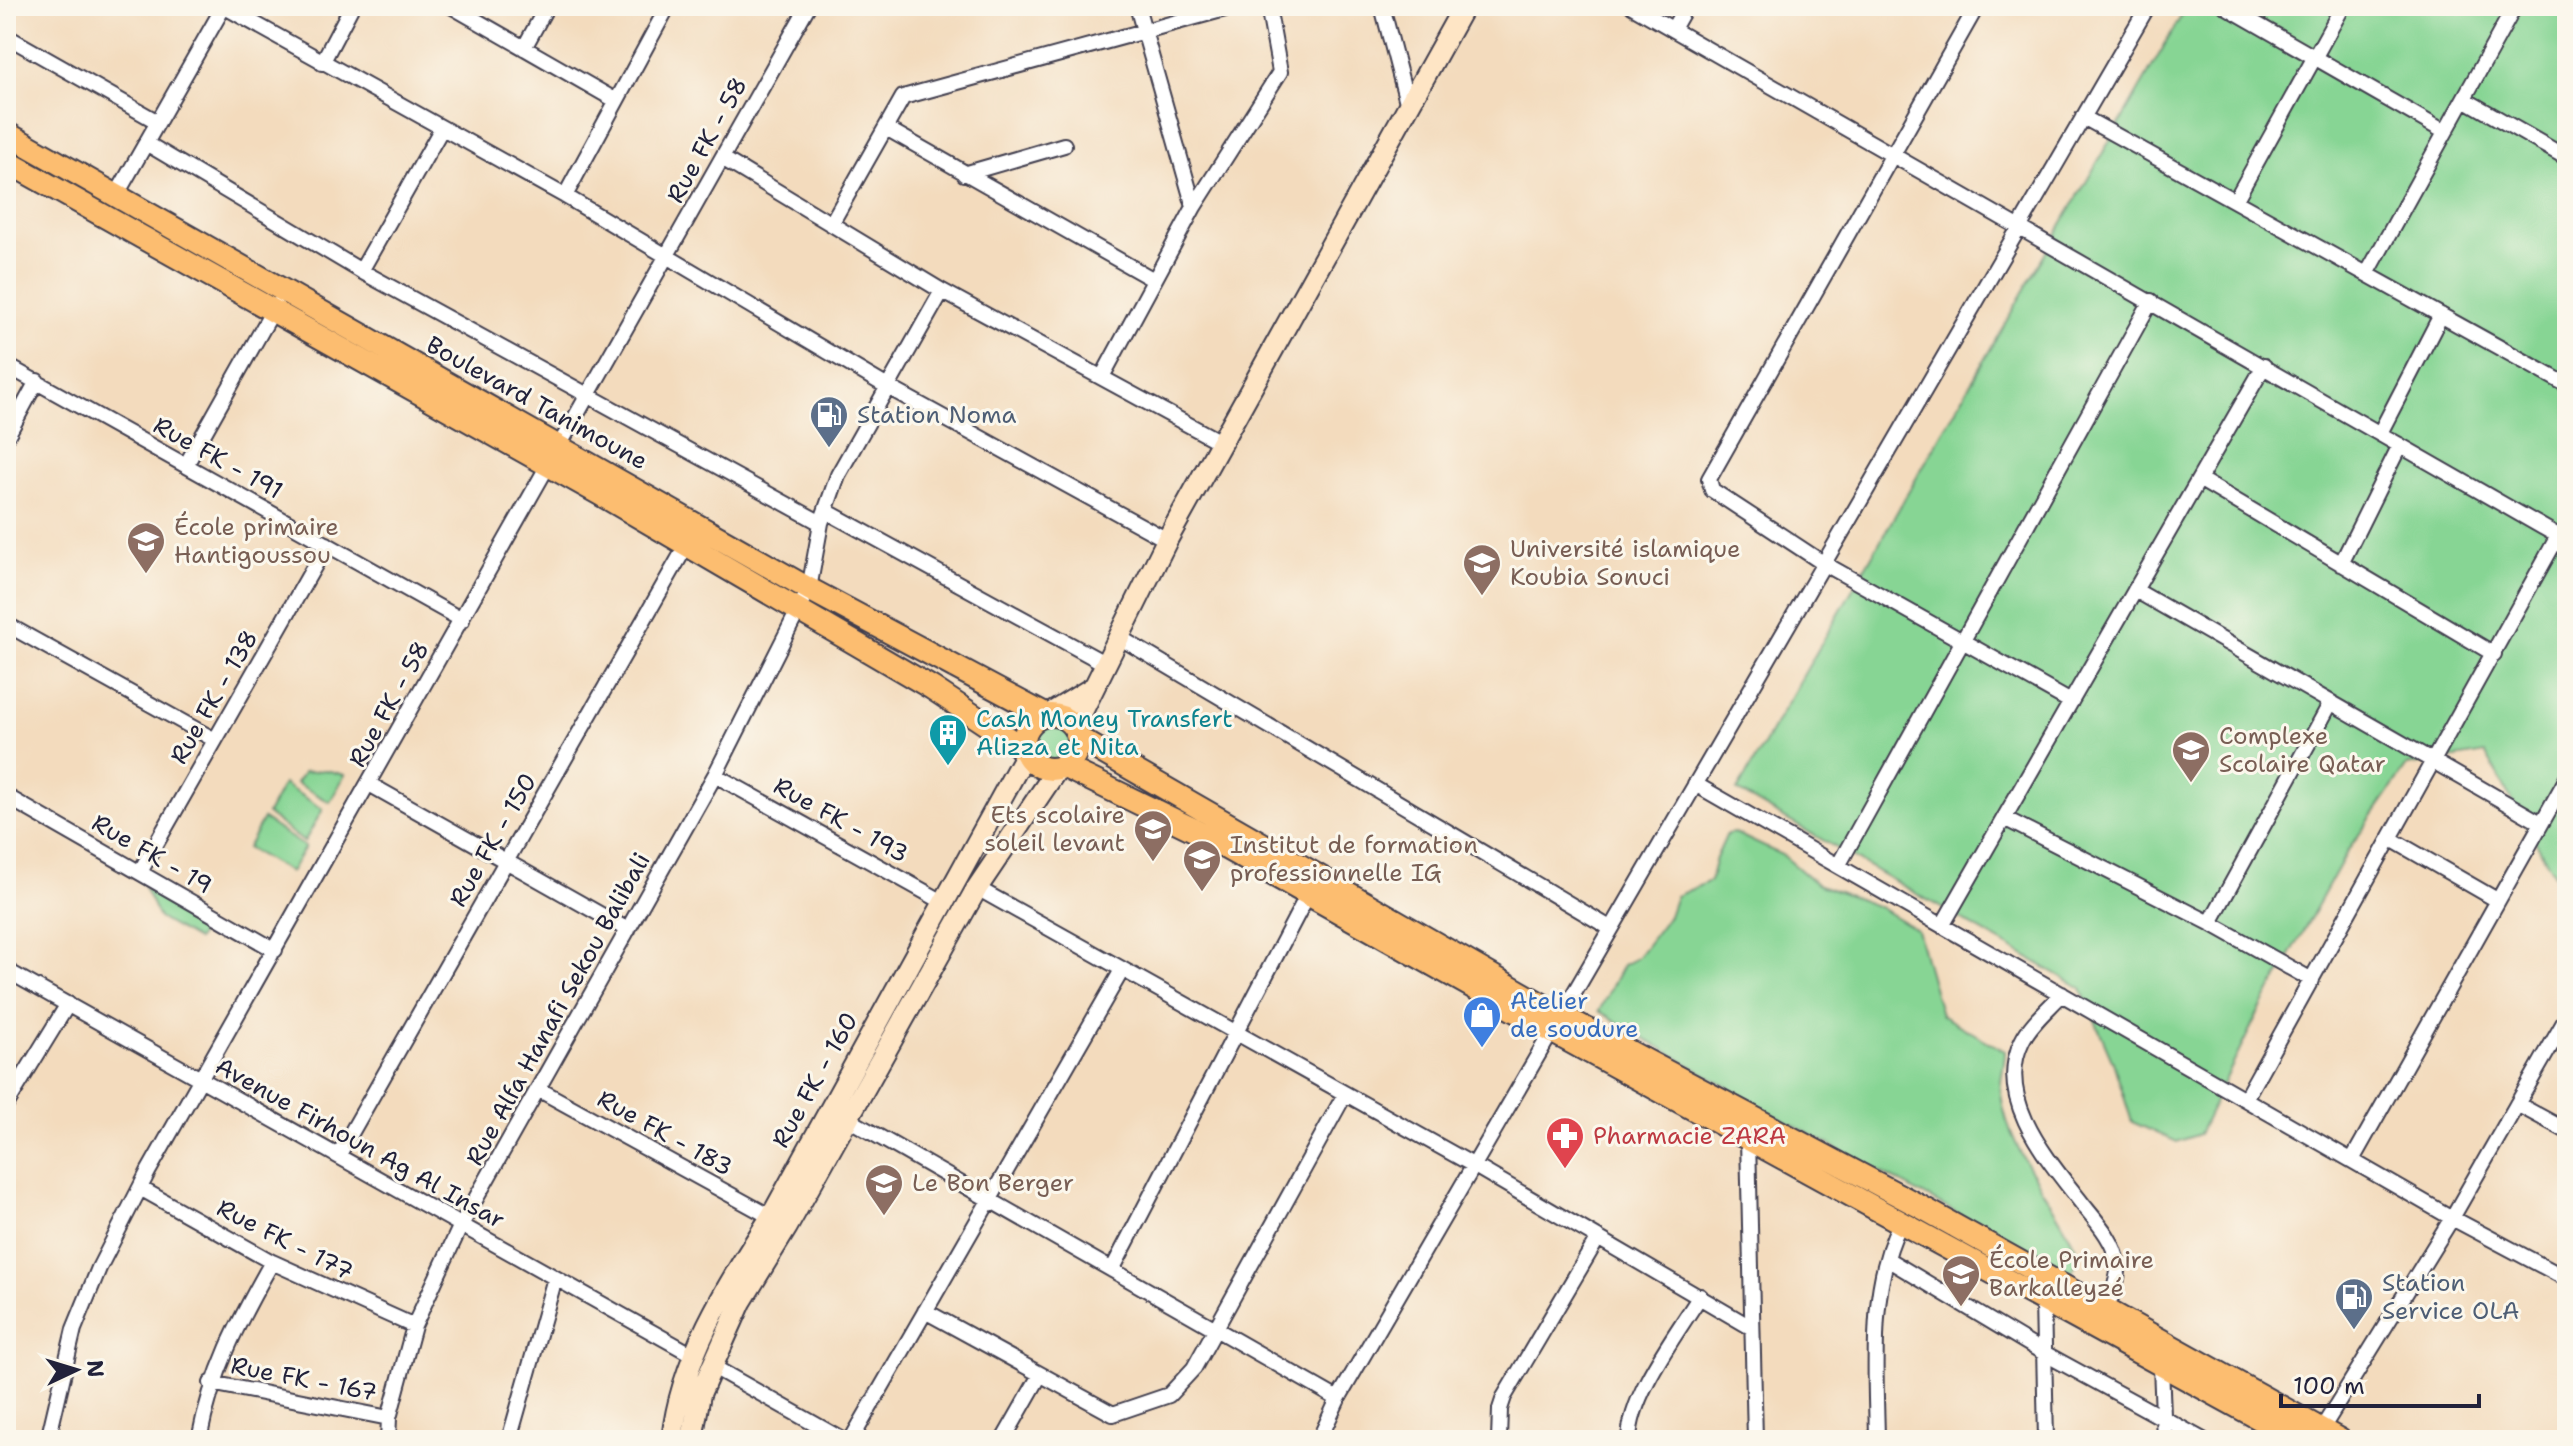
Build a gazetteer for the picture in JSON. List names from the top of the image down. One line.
{"streets":{"main road":["Boulevard Tanimoune","Rue FK - 160"],"street":["Rue FK - 58","Rue FK - 191","Rue FK - 138","Rue FK - 193","Rue FK - 150","Rue FK - 19","Rue Alfa Hanafi Sekou Balibali","Rue FK - 183","Avenue Firhoun Ag Al Insar","Rue FK - 177","Rue FK - 167"]},"crossings":[["Rue FK - 58","Boulevard Tanimoune"],["Rue FK - 58","Rue FK - 191"],["Rue FK - 58","Rue FK - 19"],["Rue FK - 58","Avenue Firhoun Ag Al Insar"],["Rue FK - 58","Rue FK - 177"],["Boulevard Tanimoune","Rue FK - 150"],["Boulevard Tanimoune","Rue Alfa Hanafi Sekou Balibali"],["Boulevard Tanimoune","Rue FK - 160"],["Rue FK - 191","Rue FK - 138"],["Rue FK - 138","Rue FK - 19"],["Rue FK - 193","Rue Alfa Hanafi Sekou Balibali"],["Rue FK - 193","Rue FK - 160"],["Rue FK - 150","Avenue Firhoun Ag Al Insar"],["Rue Alfa Hanafi Sekou Balibali","Rue FK - 183"],["Rue Alfa Hanafi Sekou Balibali","Avenue Firhoun Ag Al Insar"],["Rue Alfa Hanafi Sekou Balibali","Rue FK - 177"],["Rue Alfa Hanafi Sekou Balibali","Rue FK - 167"],["Rue FK - 160","Rue FK - 183"],["Rue FK - 160","Avenue Firhoun Ag Al Insar"]],"places":{"fuel station":["Station Noma","Station Service OLA"],"school or university":["École primaire Hantigoussou","Université islamique Koubia Sonuci","Complexe Scolaire Qatar","Ets scolaire soleil levant","Institut de formation professionnelle IG","Le Bon Berger","École Primaire Barkalleyzé"],"building":["Cash Money Transfert Alizza et Nita"],"shop":["Atelier de soudure"],"pharmacy":["Pharmacie ZARA"]},"scale_bar":"100 m","north":"right"}
